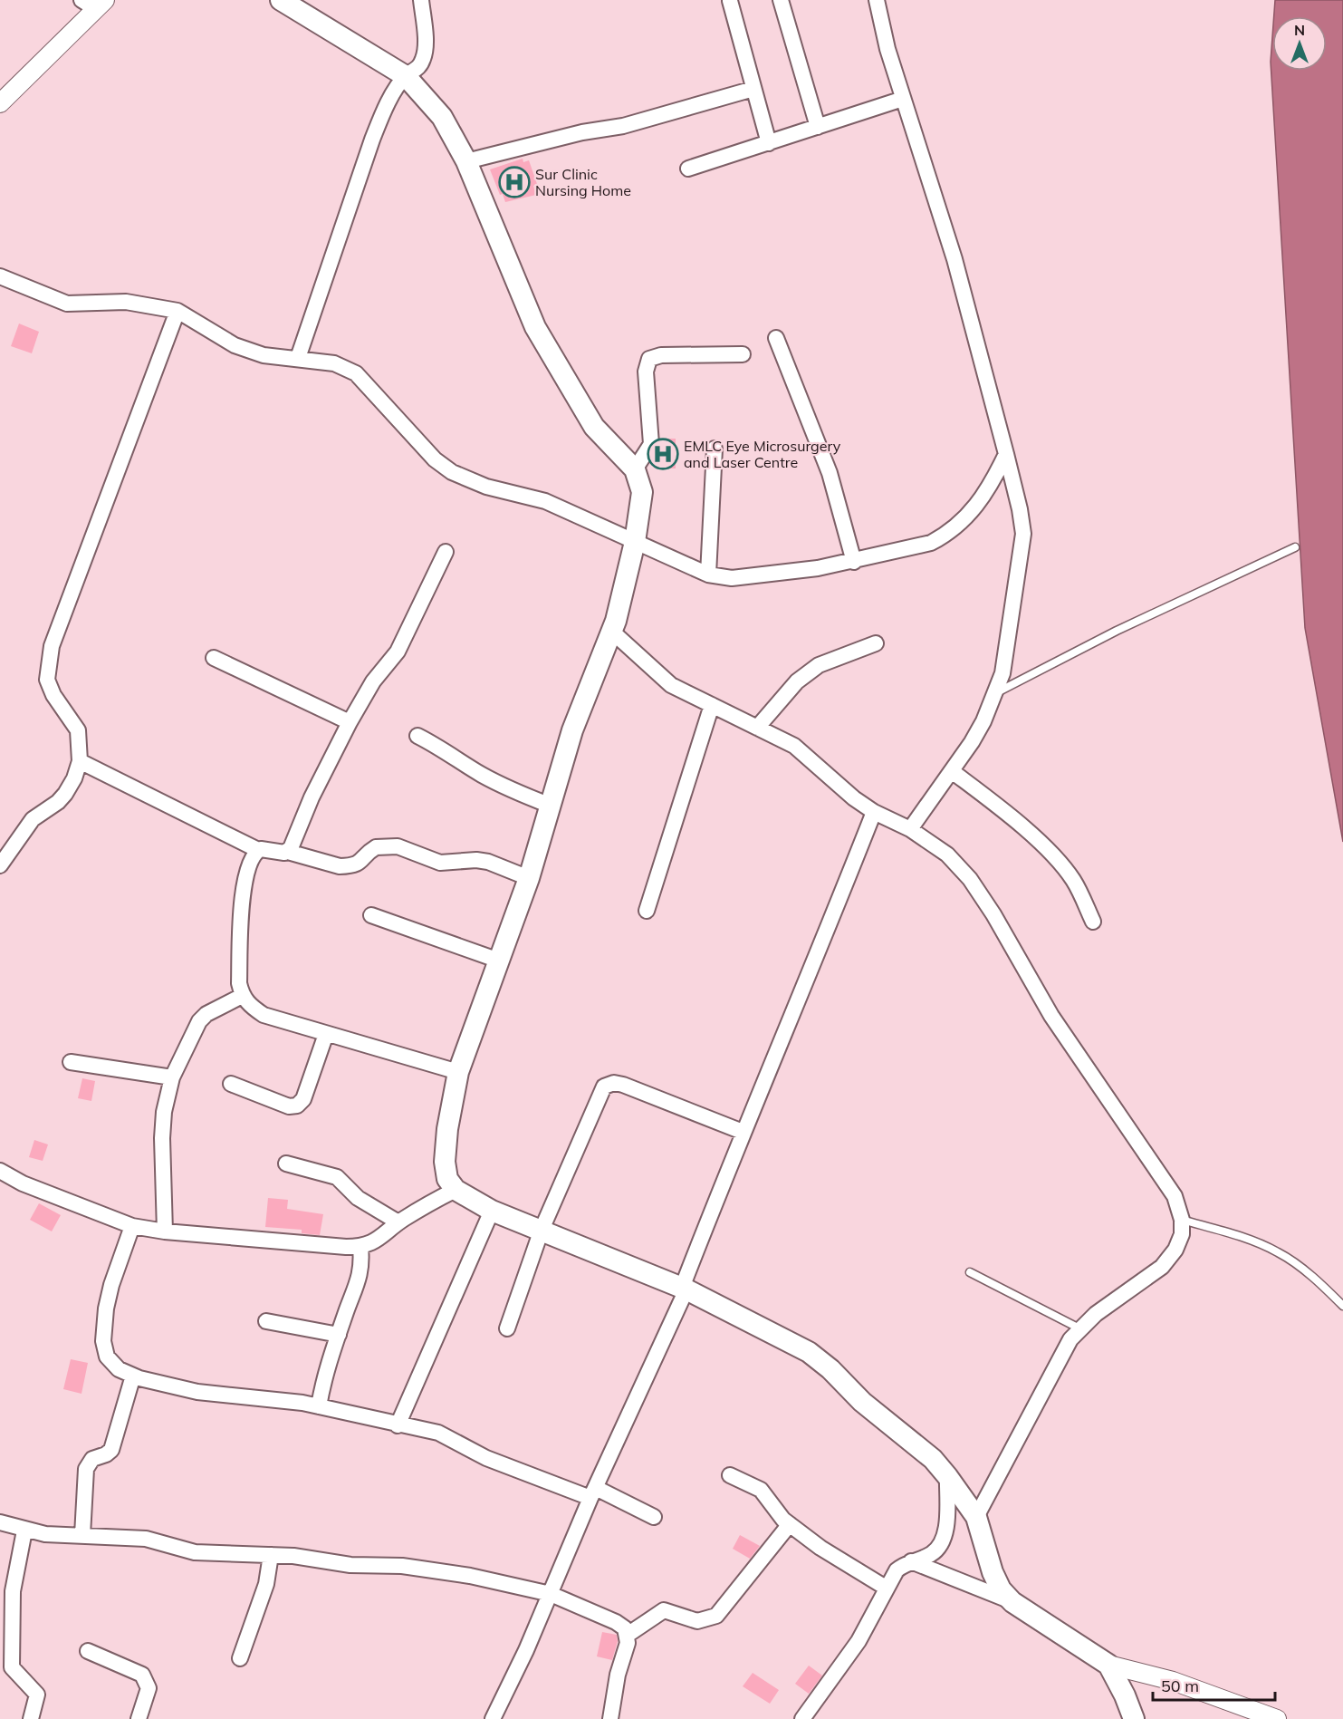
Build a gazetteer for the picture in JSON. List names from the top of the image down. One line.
{"places":{"hospital":["Sur Clinic Nursing Home","EMLC Eye Microsurgery and Laser Centre"]},"scale_bar":"50 m","north":"top"}
